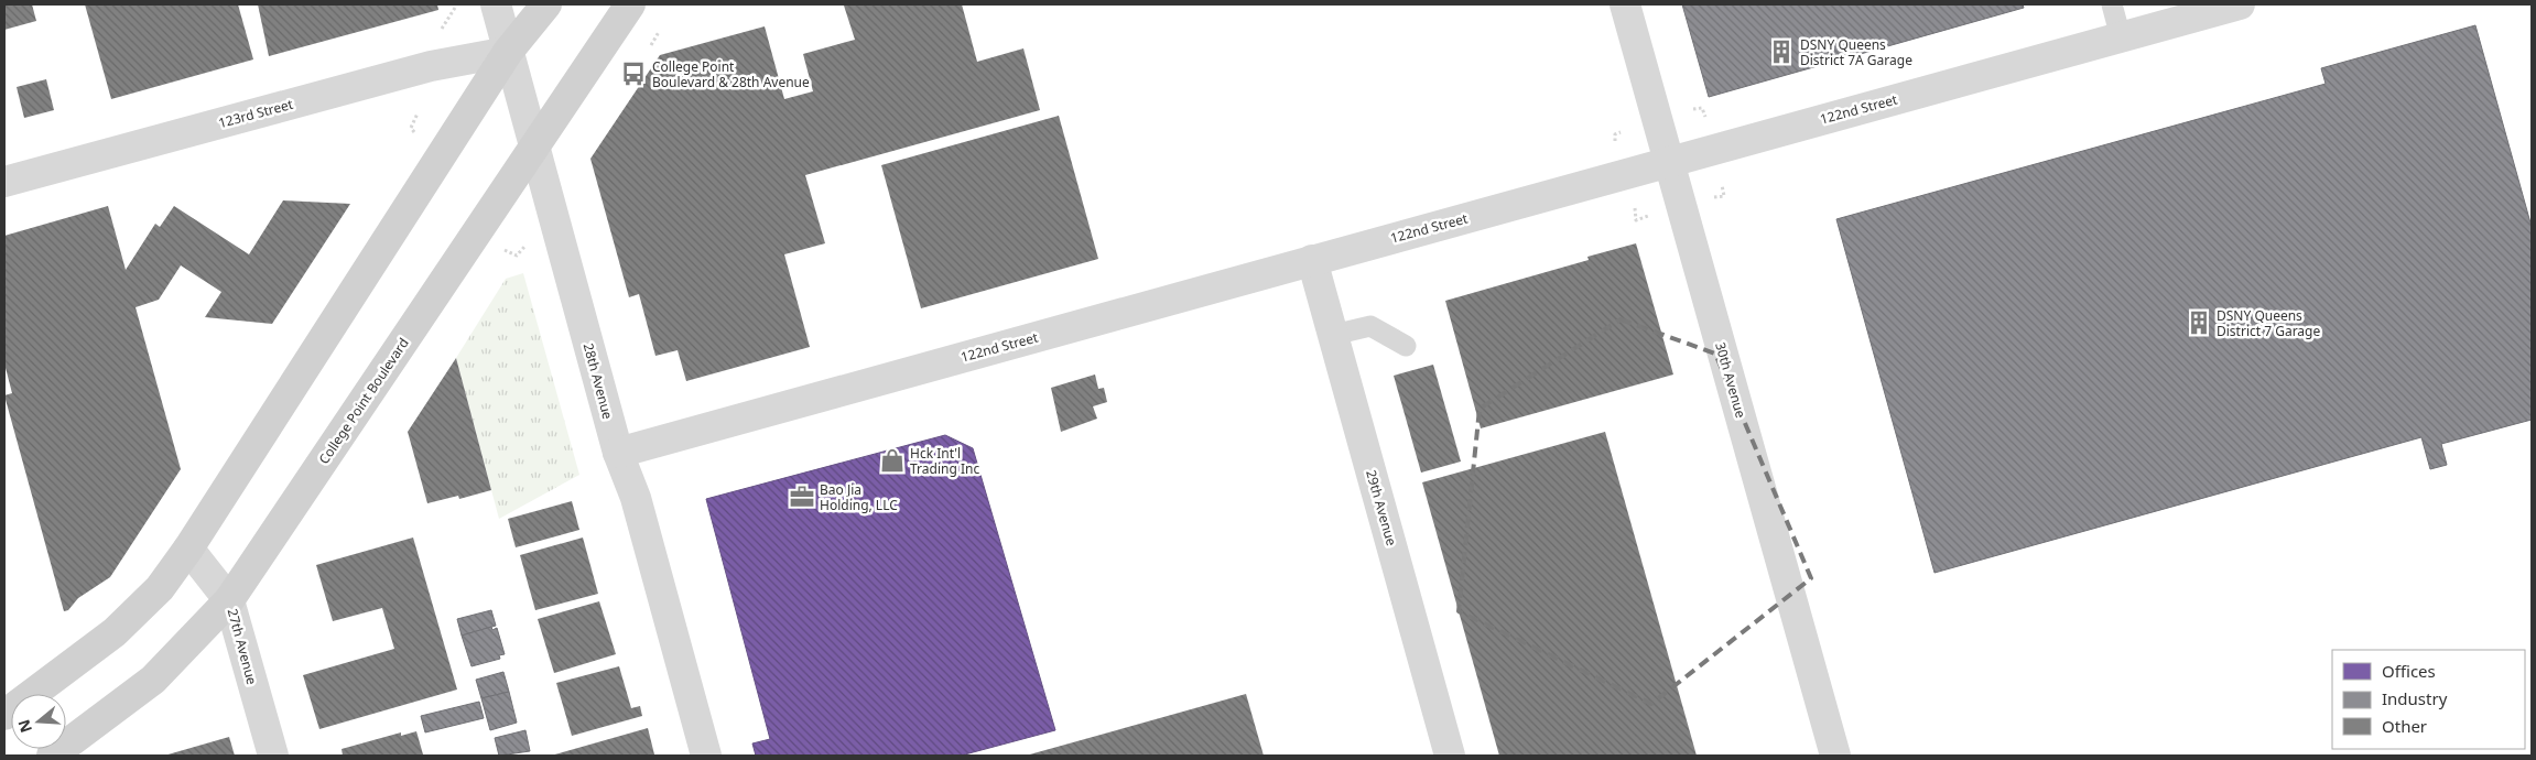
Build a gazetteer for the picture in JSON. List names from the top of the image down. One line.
{"streets":{"main road":["College Point Boulevard"],"street":["122nd Street","123rd Street","30th Avenue","28th Avenue","29th Avenue","27th Avenue"]},"crossings":[["122nd Street","30th Avenue"],["122nd Street","28th Avenue"],["122nd Street","29th Avenue"],["123rd Street","28th Avenue"],["28th Avenue","College Point Boulevard"],["College Point Boulevard","27th Avenue"]],"places":{"building":["DSNY Queens District 7A Garage","DSNY Queens District 7 Garage"],"bus stop":["College Point Boulevard & 28th Avenue"],"shop":["Hck Int'l Trading Inc"],"office":["Bao Jia Holding, LLC"]},"legend":["Offices","Industry","Other"],"north":"left"}
